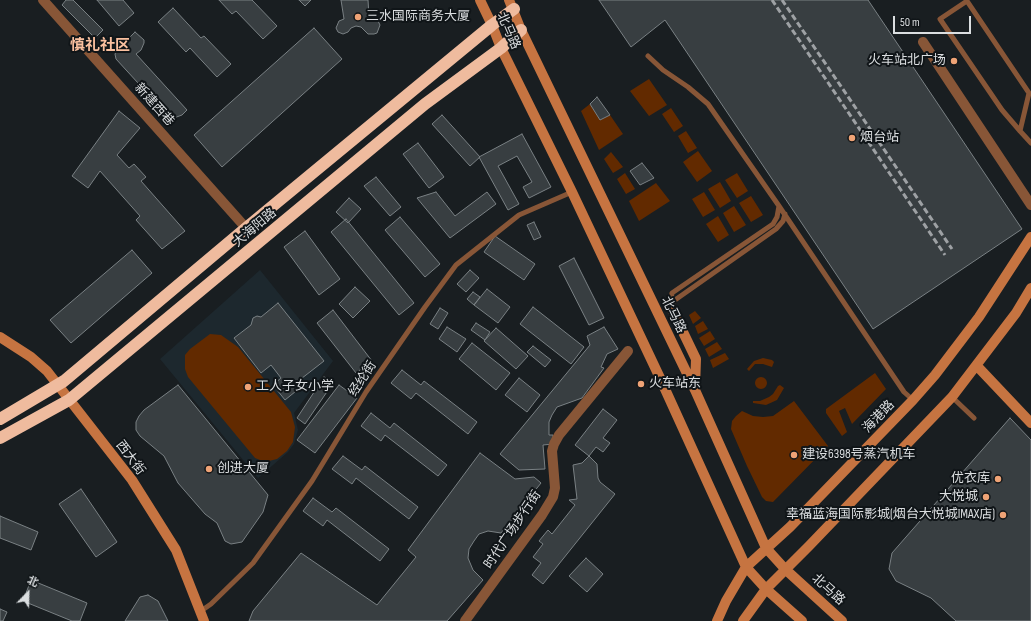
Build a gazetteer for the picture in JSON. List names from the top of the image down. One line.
{"streets":{"highway":["大海阳路"],"main road":["北马路","海港路","西大街"],"street":["新建西巷","时代广场步行街"],"lane":["经纶街"]},"crossings":[["北马路","大海阳路"],["北马路","经纶街"],["北马路","海港路"],["新建西巷","大海阳路"],["大海阳路","西大街"],["经纶街","西大街"]],"districts":["慎礼社区"],"places":["三水国际商务大厦","火车站北广场","烟台站","火车站东","工人子女小学","建设6398号蒸汽机车","创进大厦","优衣库","大悦城","幸福蓝海国际影城(烟台大悦城IMAX店)"],"scale_bar":"50 m","north":"top right"}
